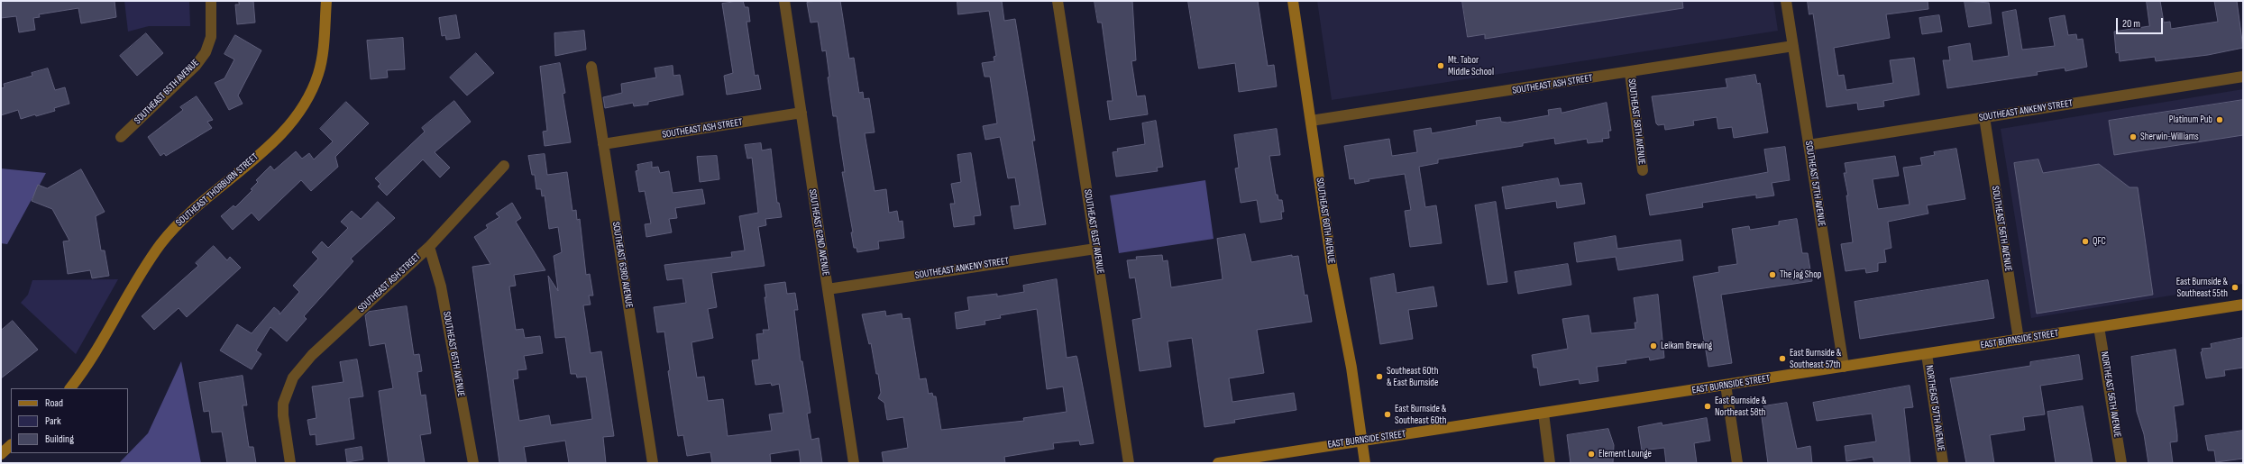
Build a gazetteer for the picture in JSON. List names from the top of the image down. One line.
{"streets":{"main road":["SOUTHEAST THORBURN STREET","SOUTHEAST 60TH AVENUE","EAST BURNSIDE STREET"],"street":["SOUTHEAST ASH STREET","SOUTHEAST 65TH AVENUE","SOUTHEAST ANKENY STREET","SOUTHEAST 58TH AVENUE","SOUTHEAST 57TH AVENUE","SOUTHEAST 56TH AVENUE","SOUTHEAST 61ST AVENUE","SOUTHEAST 62ND AVENUE","SOUTHEAST 63RD AVENUE","NORTHEAST 56TH AVENUE","NORTHEAST 57TH AVENUE"]},"crossings":[["SOUTHEAST ASH STREET","SOUTHEAST 65TH AVENUE"],["SOUTHEAST ASH STREET","SOUTHEAST 58TH AVENUE"],["SOUTHEAST ASH STREET","SOUTHEAST 57TH AVENUE"],["SOUTHEAST ASH STREET","SOUTHEAST 60TH AVENUE"],["SOUTHEAST ASH STREET","SOUTHEAST 62ND AVENUE"],["SOUTHEAST ASH STREET","SOUTHEAST 63RD AVENUE"],["SOUTHEAST ANKENY STREET","SOUTHEAST 57TH AVENUE"],["SOUTHEAST ANKENY STREET","SOUTHEAST 56TH AVENUE"],["SOUTHEAST ANKENY STREET","SOUTHEAST 61ST AVENUE"],["SOUTHEAST ANKENY STREET","SOUTHEAST 62ND AVENUE"],["SOUTHEAST 57TH AVENUE","EAST BURNSIDE STREET"],["SOUTHEAST 60TH AVENUE","EAST BURNSIDE STREET"],["SOUTHEAST 56TH AVENUE","EAST BURNSIDE STREET"],["EAST BURNSIDE STREET","NORTHEAST 56TH AVENUE"],["EAST BURNSIDE STREET","NORTHEAST 57TH AVENUE"]],"places":["Mt. Tabor Middle School","Platinum Pub","Sherwin-Williams","QFC","The Jag Shop","East Burnside & Southeast 55th","Leikam Brewing","East Burnside & Southeast 57th","Southeast 60th & East Burnside","East Burnside & Northeast 58th","East Burnside & Southeast 60th","Element Lounge"],"legend":["Road","Park","Building"],"scale_bar":"20 m"}
